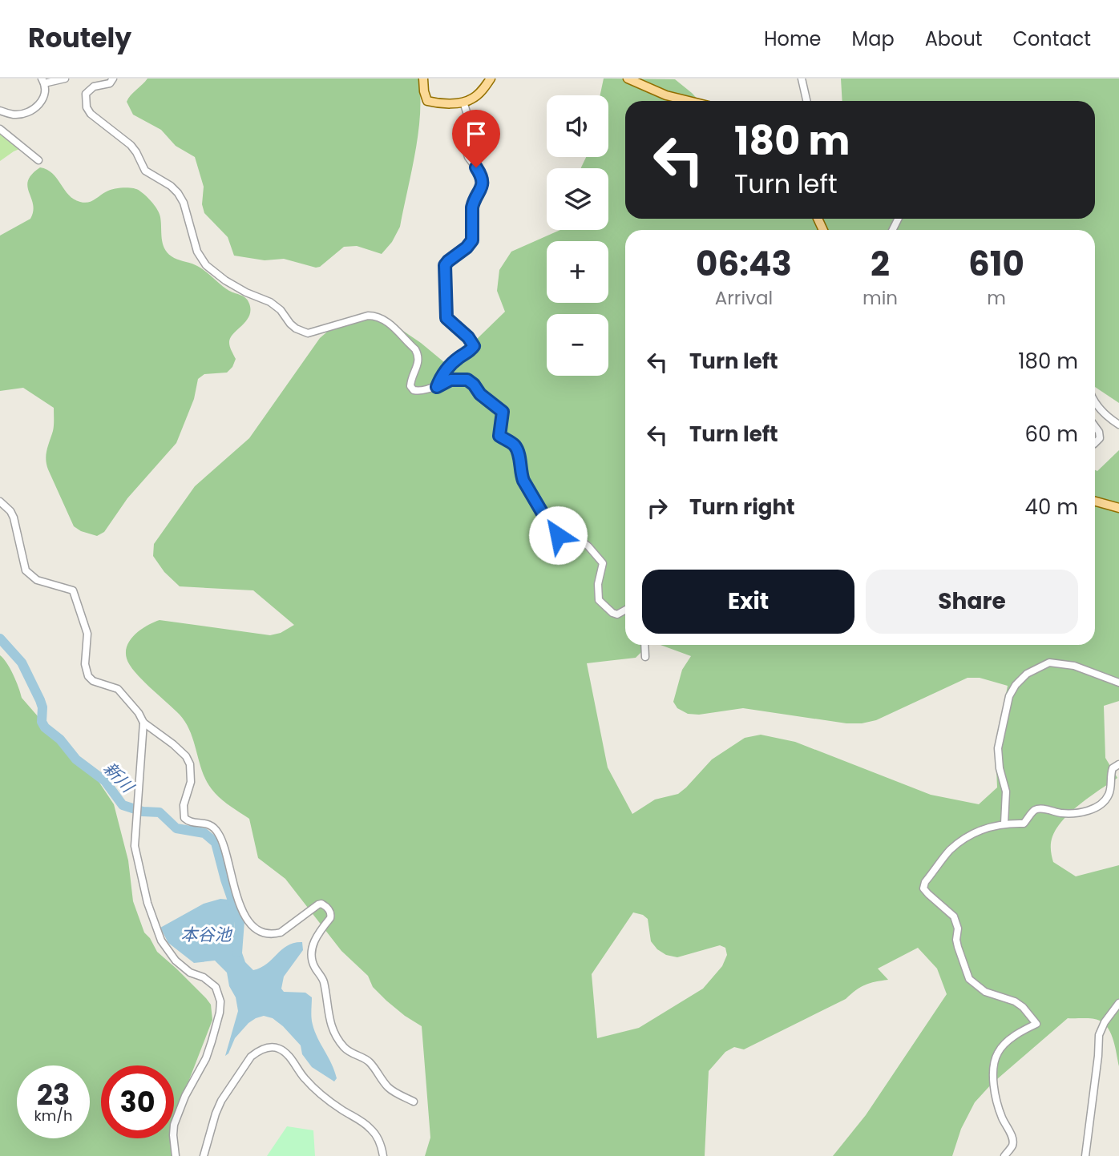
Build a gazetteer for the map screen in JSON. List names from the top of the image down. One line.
{"water":["新川","本谷池"],"page":{"header":"Routely","nav":["Home","Map","About","Contact"],"map_buttons":["+","−"],"turn":["180 m","Turn left"],"eta":["06:43","Arrival","2","min","610","m"],"list":[{"name":"Turn left","value":"180 m"},{"name":"Turn left","value":"60 m"},{"name":"Turn right","value":"40 m"}],"buttons":["Exit","Share"],"speed":"23 km/h","limit":"30"}}
